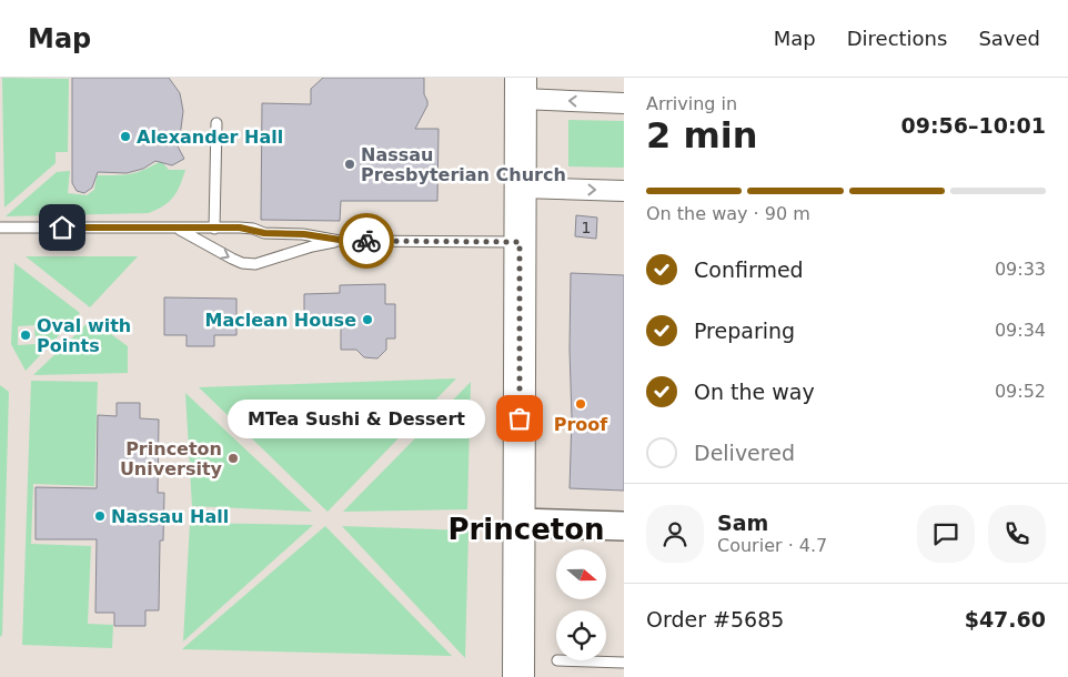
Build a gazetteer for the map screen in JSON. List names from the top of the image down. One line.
{"districts":["Princeton"],"places":["Alexander Hall","Nassau Presbyterian Church","Maclean House","Oval with Points","Proof","MTea Sushi & Dessert","Princeton University","Nassau Hall"],"house_numbers":["1"],"north":"right","page":{"header":"Map","nav":["Map","Directions","Saved"],"heading":["2 min","Arriving in","09:56–10:01"],"panel":["Sam","Courier · 4.7","Order #5685","$47.60"],"bar":"On the way · 90 m","list":[["Confirmed","09:33"],["Preparing","09:34"],["On the way","09:52"],"Delivered"],"bubble":"MTea Sushi & Dessert"}}
